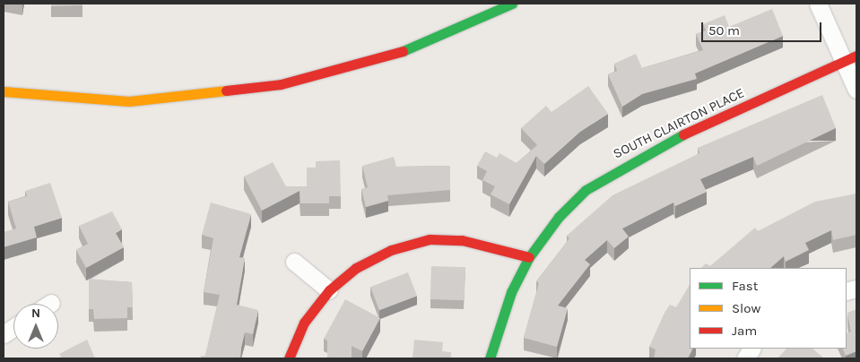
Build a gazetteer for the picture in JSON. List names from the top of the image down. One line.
{"streets":{"street":["SOUTH CLAIRTON PLACE"]},"legend":["Fast","Slow","Jam"],"scale_bar":"50 m","north":"top"}
